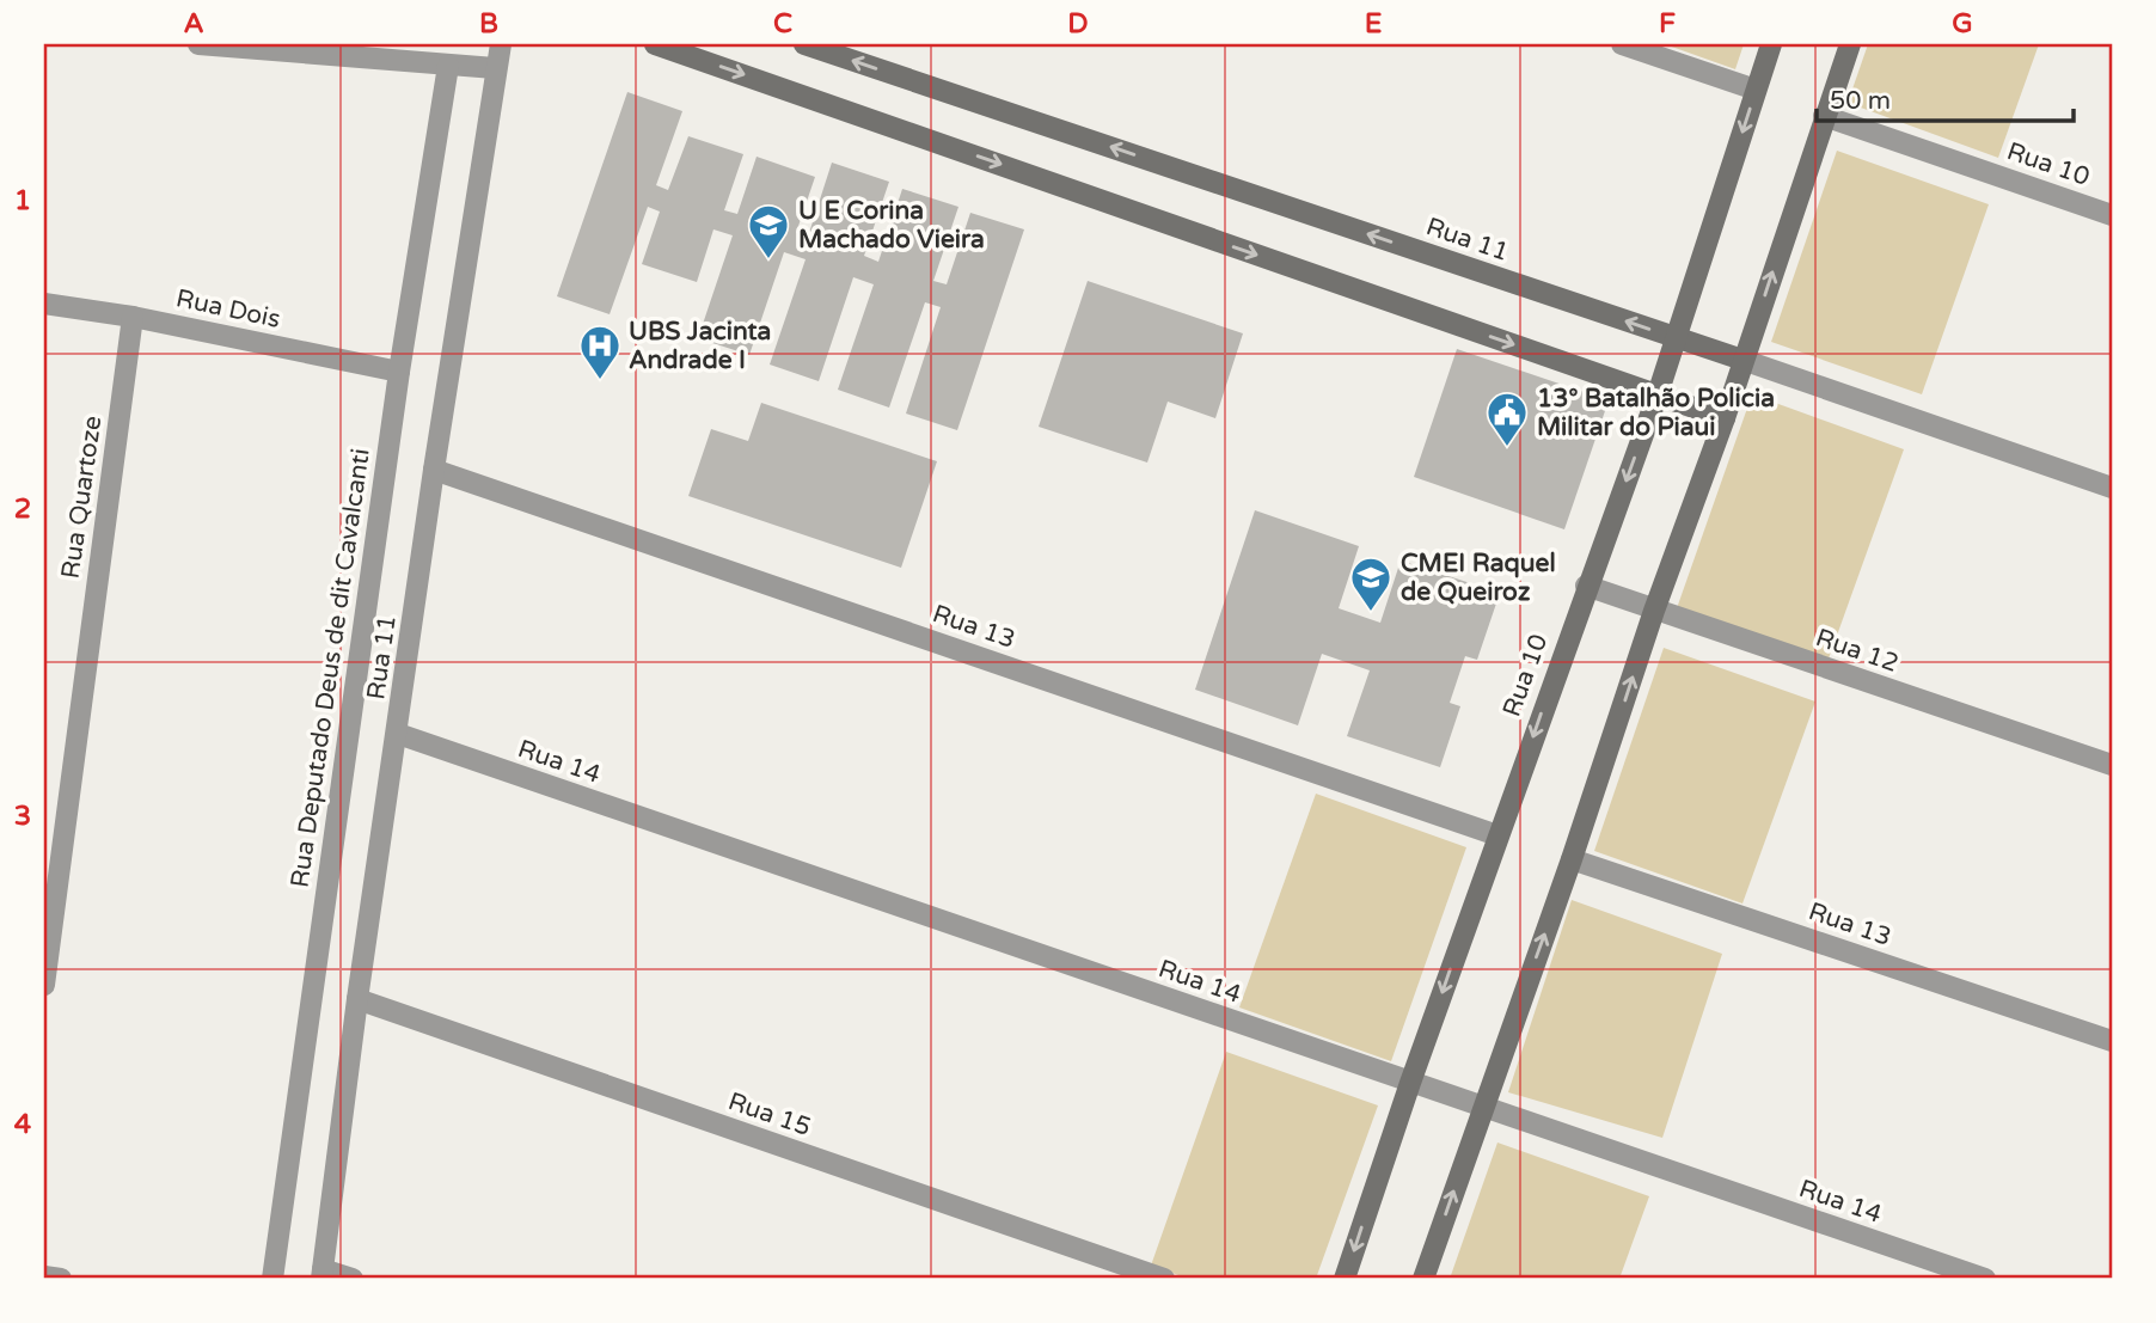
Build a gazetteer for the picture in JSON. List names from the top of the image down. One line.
{"streets":{"main road":["Rua 10","Rua 11"],"street":["Rua Dois","Rua Quartoze","Rua 13","Rua 12","Rua Deputado Deus de dit Cavalcanti","Rua 14","Rua 15"]},"crossings":[["Rua 10","Rua 11"],["Rua 10","Rua 13"],["Rua 10","Rua 12"],["Rua 10","Rua 14"],["Rua 11","Rua 13"],["Rua 11","Rua 14"],["Rua 11","Rua 15"],["Rua Dois","Rua Quartoze"],["Rua Dois","Rua Deputado Deus de dit Cavalcanti"]],"places":{"school or university":["U E Corina Machado Vieira","CMEI Raquel de Queiroz"],"hospital":["UBS Jacinta Andrade I"],"public building":["13° Batalhão Policia Militar do Piaui"]},"scale_bar":"50 m","grid":{"columns":["A","B","C","D","E","F","G"],"rows":["1","2","3","4"]}}
